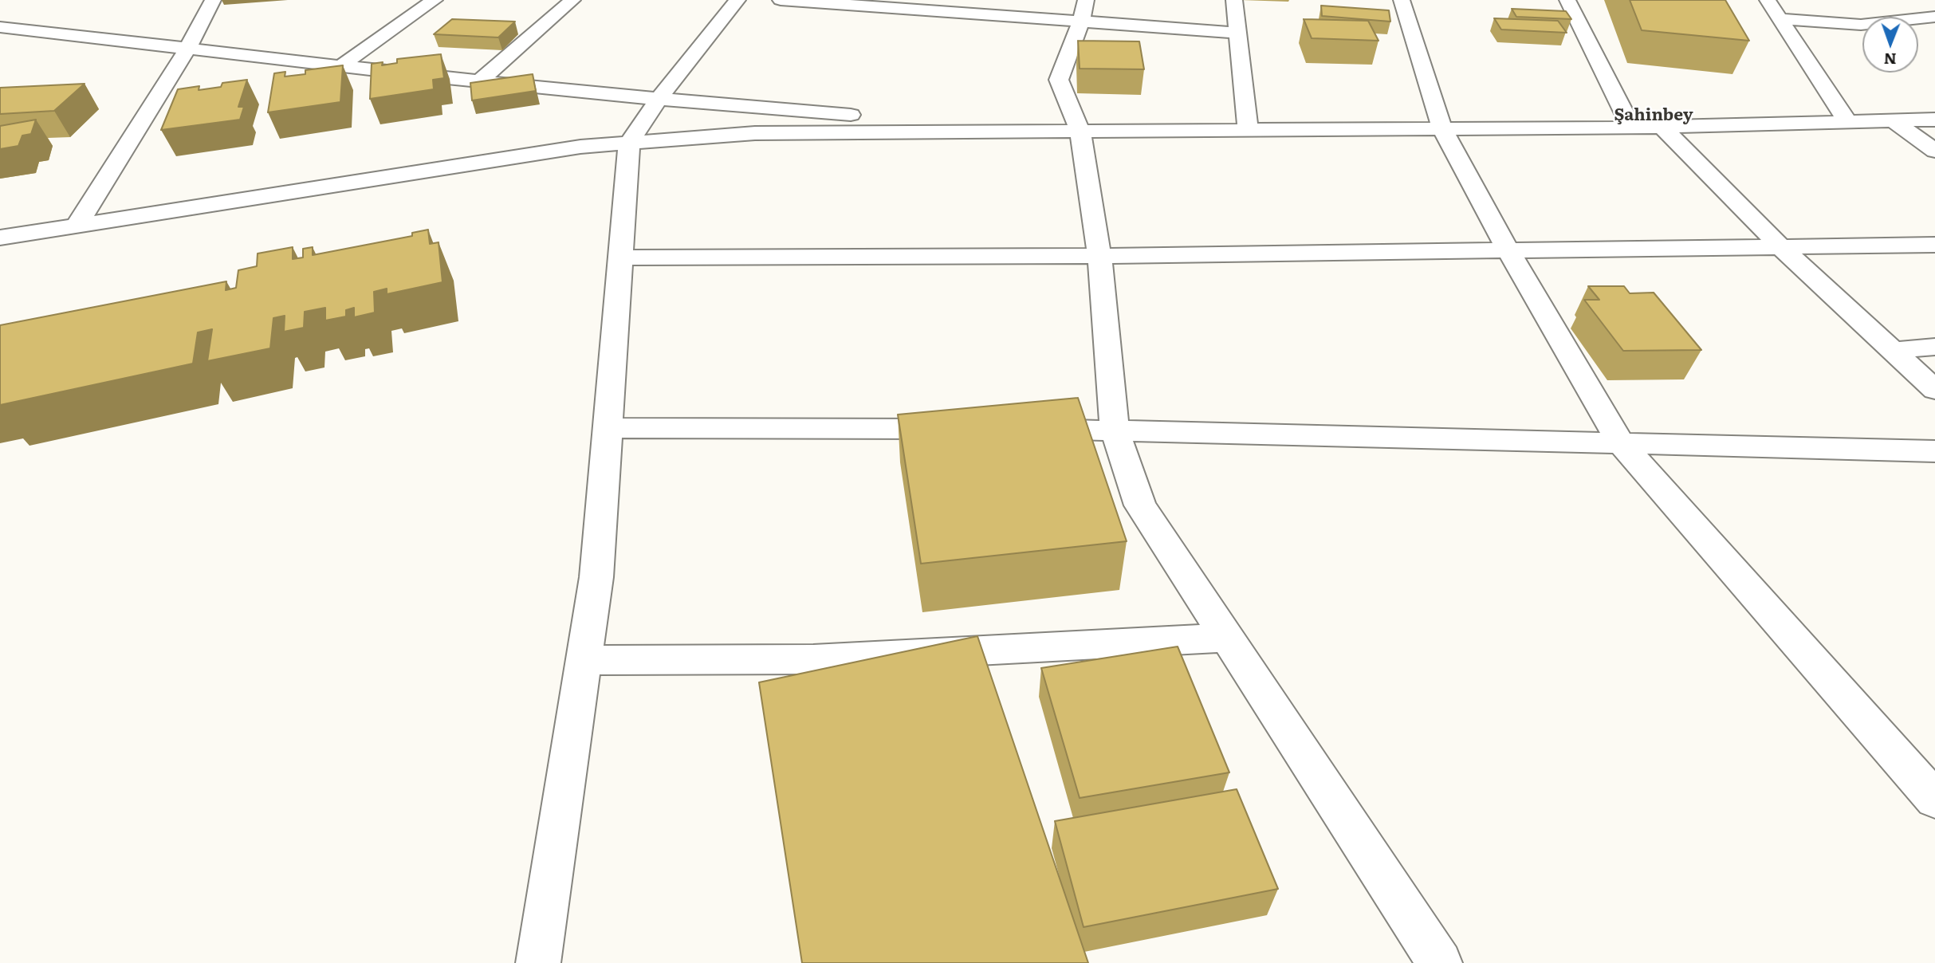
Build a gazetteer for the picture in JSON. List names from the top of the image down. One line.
{"districts":["Şahinbey"],"north":"bottom"}
